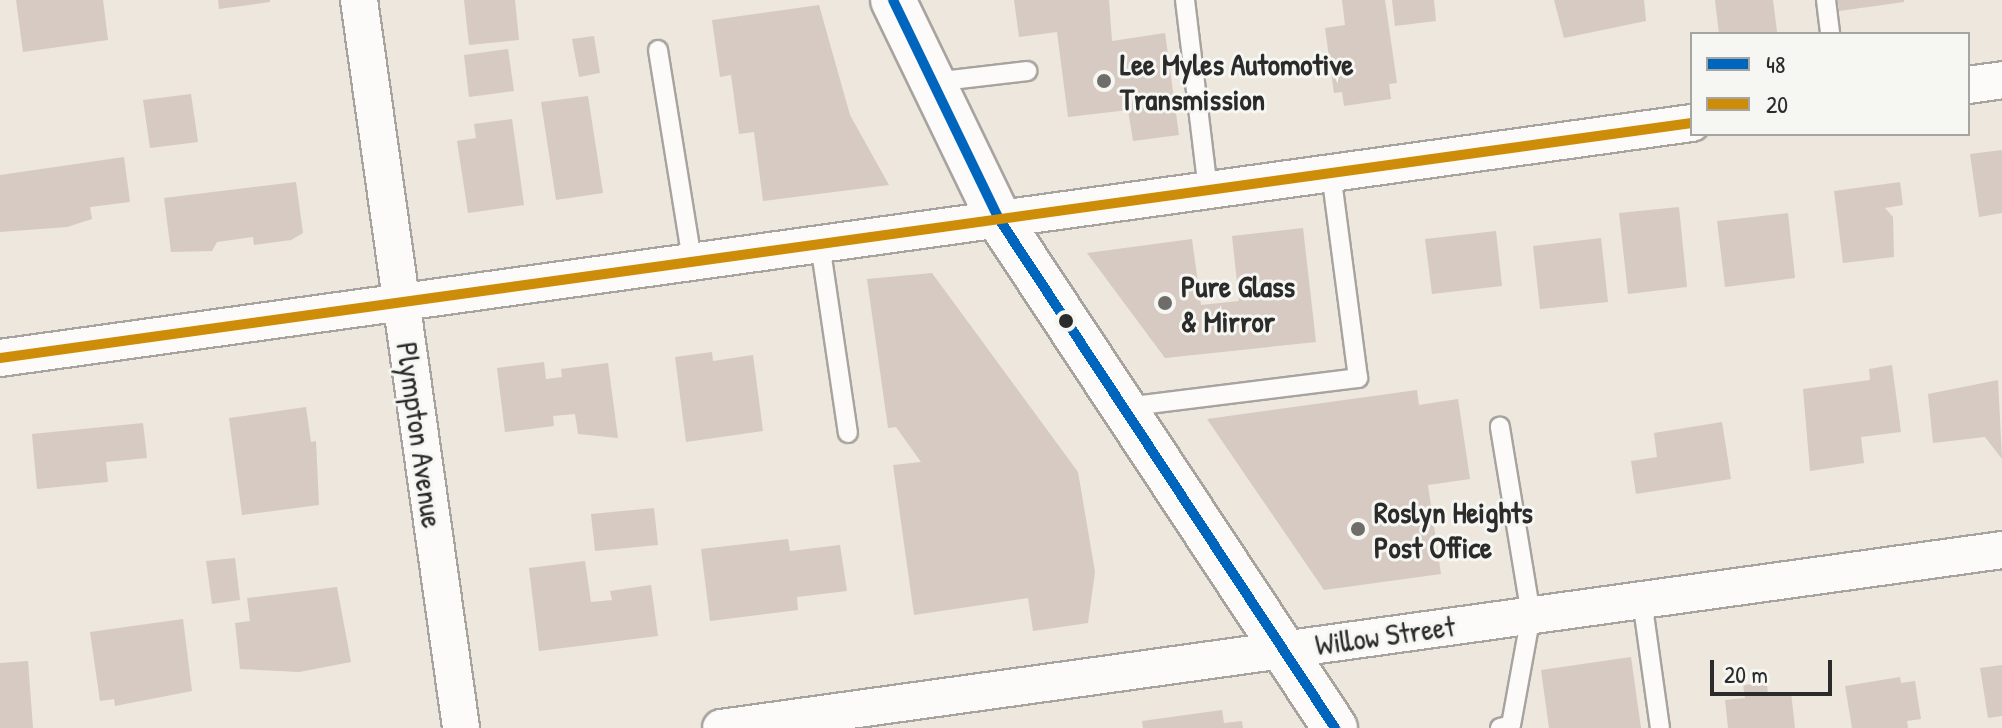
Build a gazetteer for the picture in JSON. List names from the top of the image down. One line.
{"streets":{"street":["Plympton Avenue","Willow Street"]},"places":["Lee Myles Automotive Transmission","Pure Glass & Mirror","Roslyn Heights Post Office"],"lines":["transit line 48","transit line 20"],"legend":["48","20"],"scale_bar":"20 m"}
